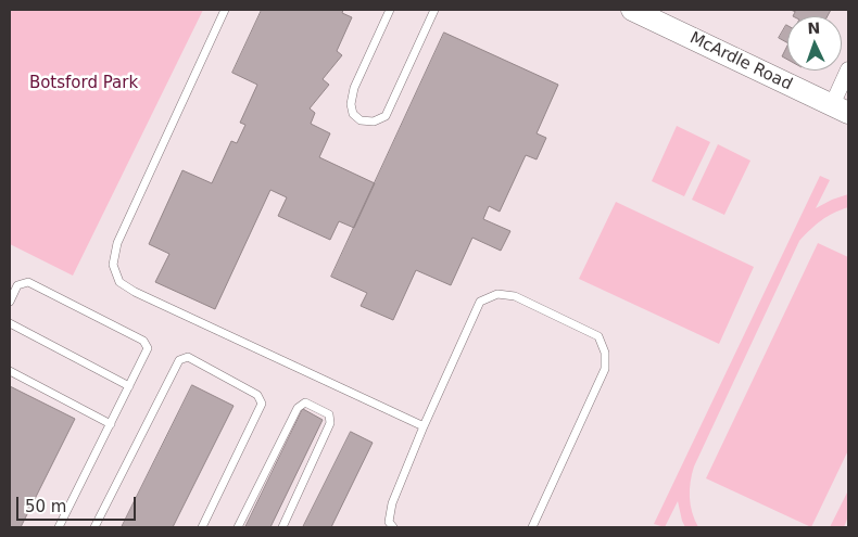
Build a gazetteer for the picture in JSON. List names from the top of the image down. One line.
{"streets":{"main road":["McArdle Road"]},"parks":["Botsford Park"],"scale_bar":"50 m","north":"top"}
